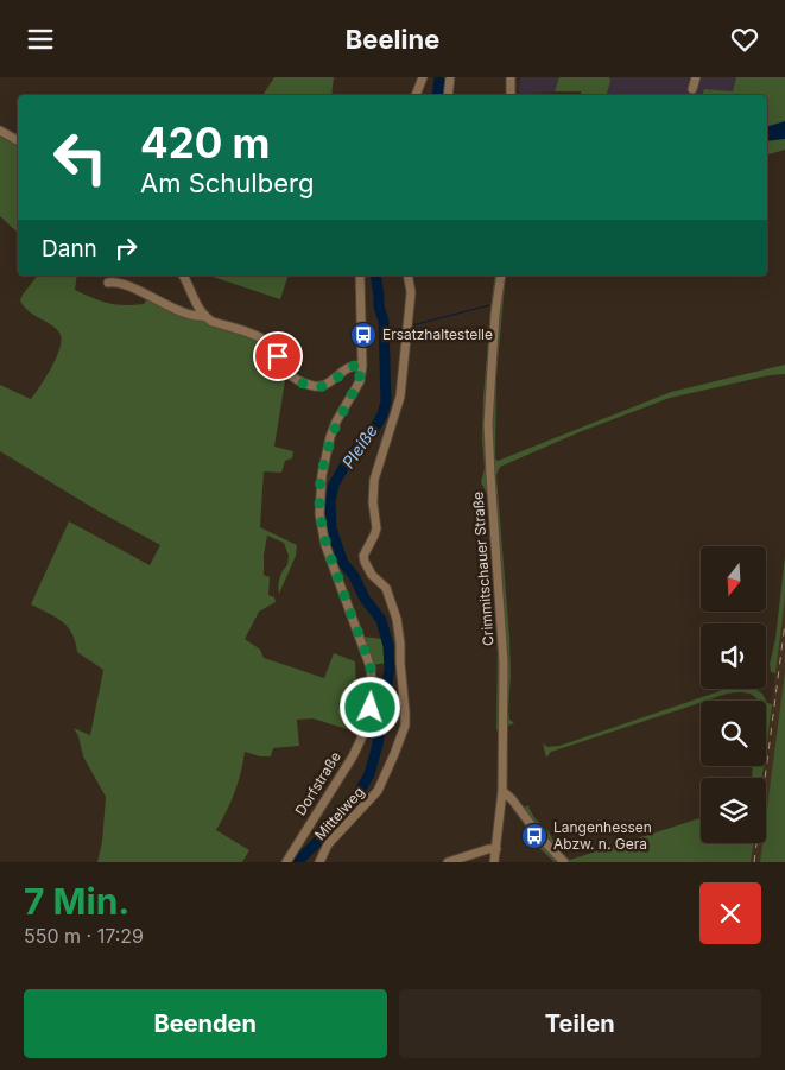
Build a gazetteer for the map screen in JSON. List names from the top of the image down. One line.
{"streets":{"street":["Crimmitschauer Straße","Dorfstraße","Mittelweg"]},"water":["Pleiße"],"places":{"bus stop":["Ersatzhaltestelle","Langenhessen Abzw. n. Gera"]},"north":"bottom","page":{"header":"Beeline","turn":["420 m","Am Schulberg"],"then":"Dann","heading":["7 Min.","550 m · 17:29"],"buttons":["Beenden","Teilen"]}}
